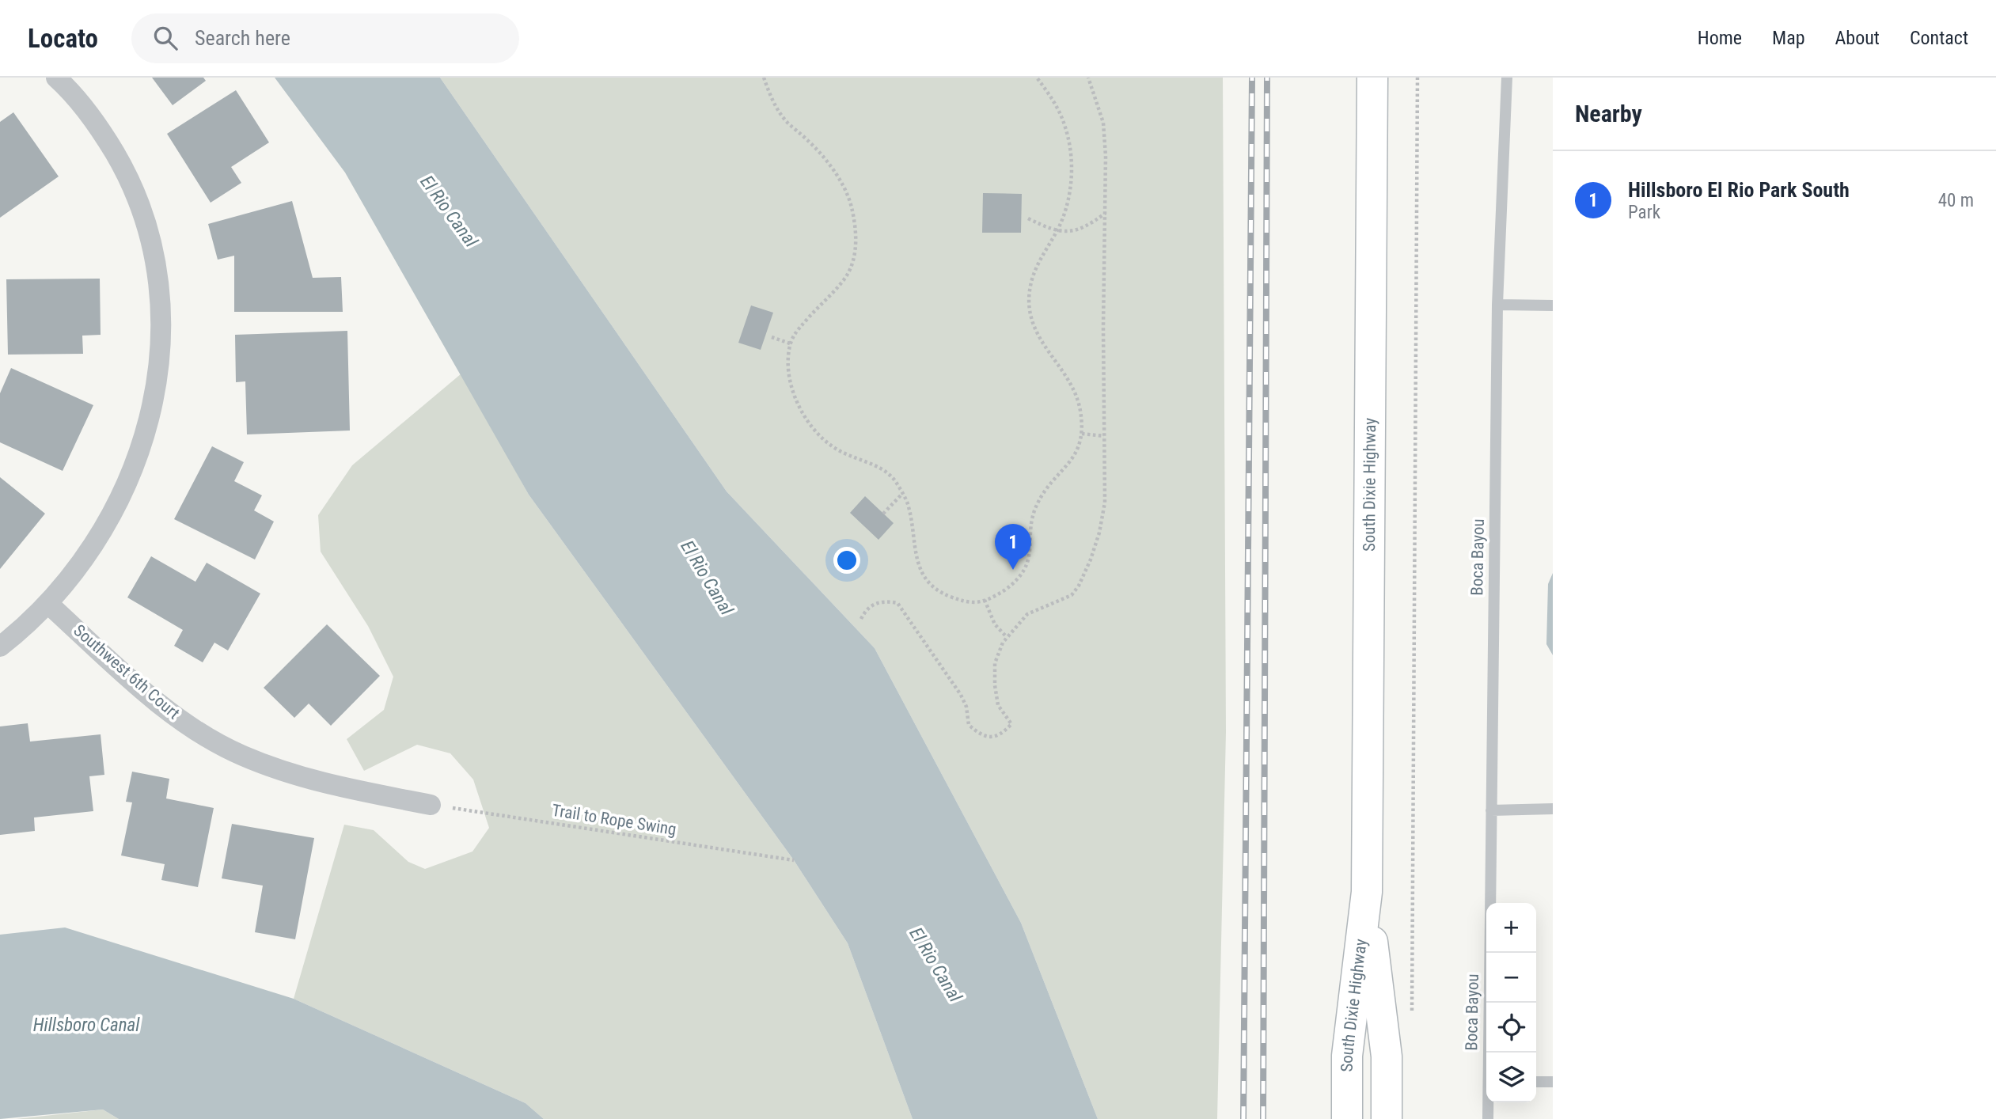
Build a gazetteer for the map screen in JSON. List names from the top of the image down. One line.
{"streets":{"main road":["South Dixie Highway"],"street":["Southwest 6th Court"],"lane":["Boca Bayou"],"path":["Trail to Rope Swing"]},"crossings":[["Southwest 6th Court","Trail to Rope Swing"]],"water":["El Rio Canal","Hillsboro Canal"],"page":{"header":"Locato","search":"Search here","nav":["Home","Map","About","Contact"],"heading":"Nearby","list":[{"mark":"1","name":"Hillsboro El Rio Park South","note":"Park","value":"40 m"}],"pins":"1","map_buttons":["+","−"]}}
